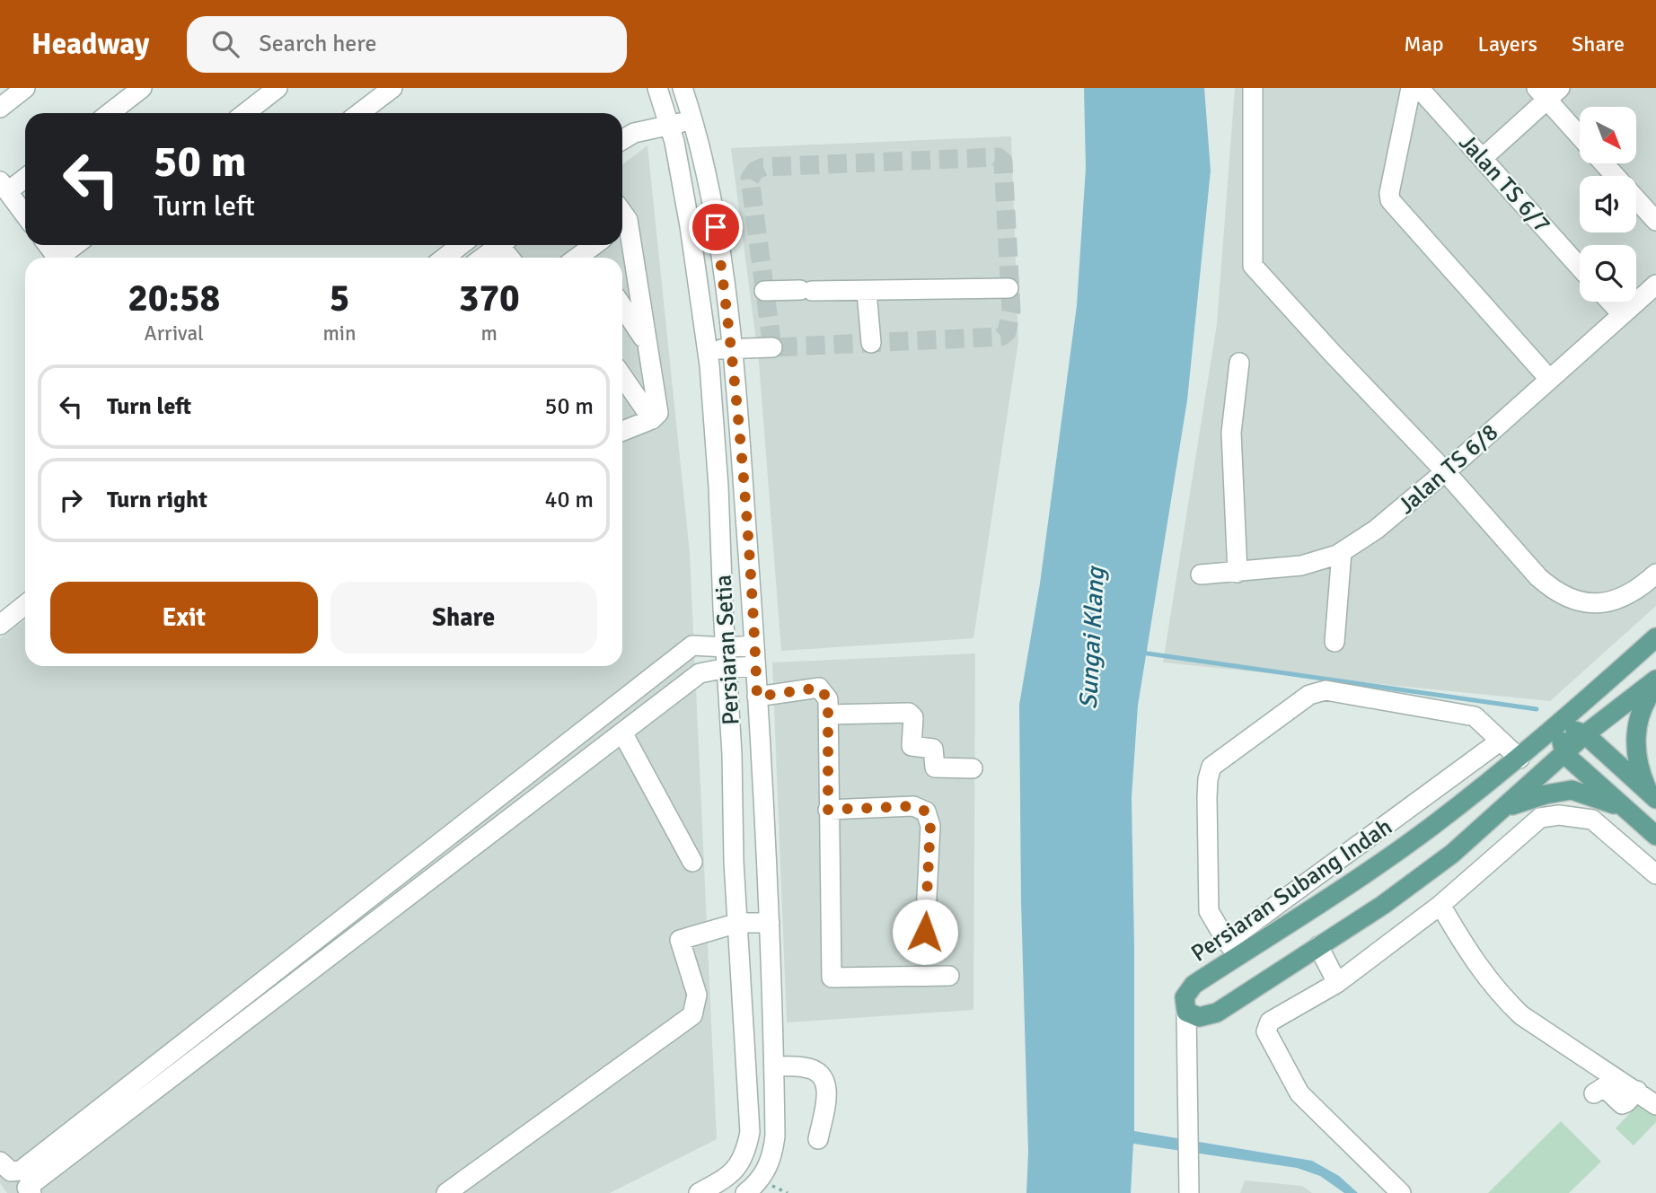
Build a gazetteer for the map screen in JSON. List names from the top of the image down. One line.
{"streets":{"main road":["Persiaran Subang Indah"],"street":["Jalan TS 6/7","Jalan TS 6/8","Persiaran Setia"]},"water":["Sungai Klang"],"north":"bottom right","page":{"header":"Headway","search":"Search here","nav":["Map","Layers","Share"],"turn":["50 m","Turn left"],"eta":["20:58","Arrival","5","min","370","m"],"list":[{"name":"Turn left","value":"50 m"},{"name":"Turn right","value":"40 m"}],"buttons":["Exit","Share"]}}
